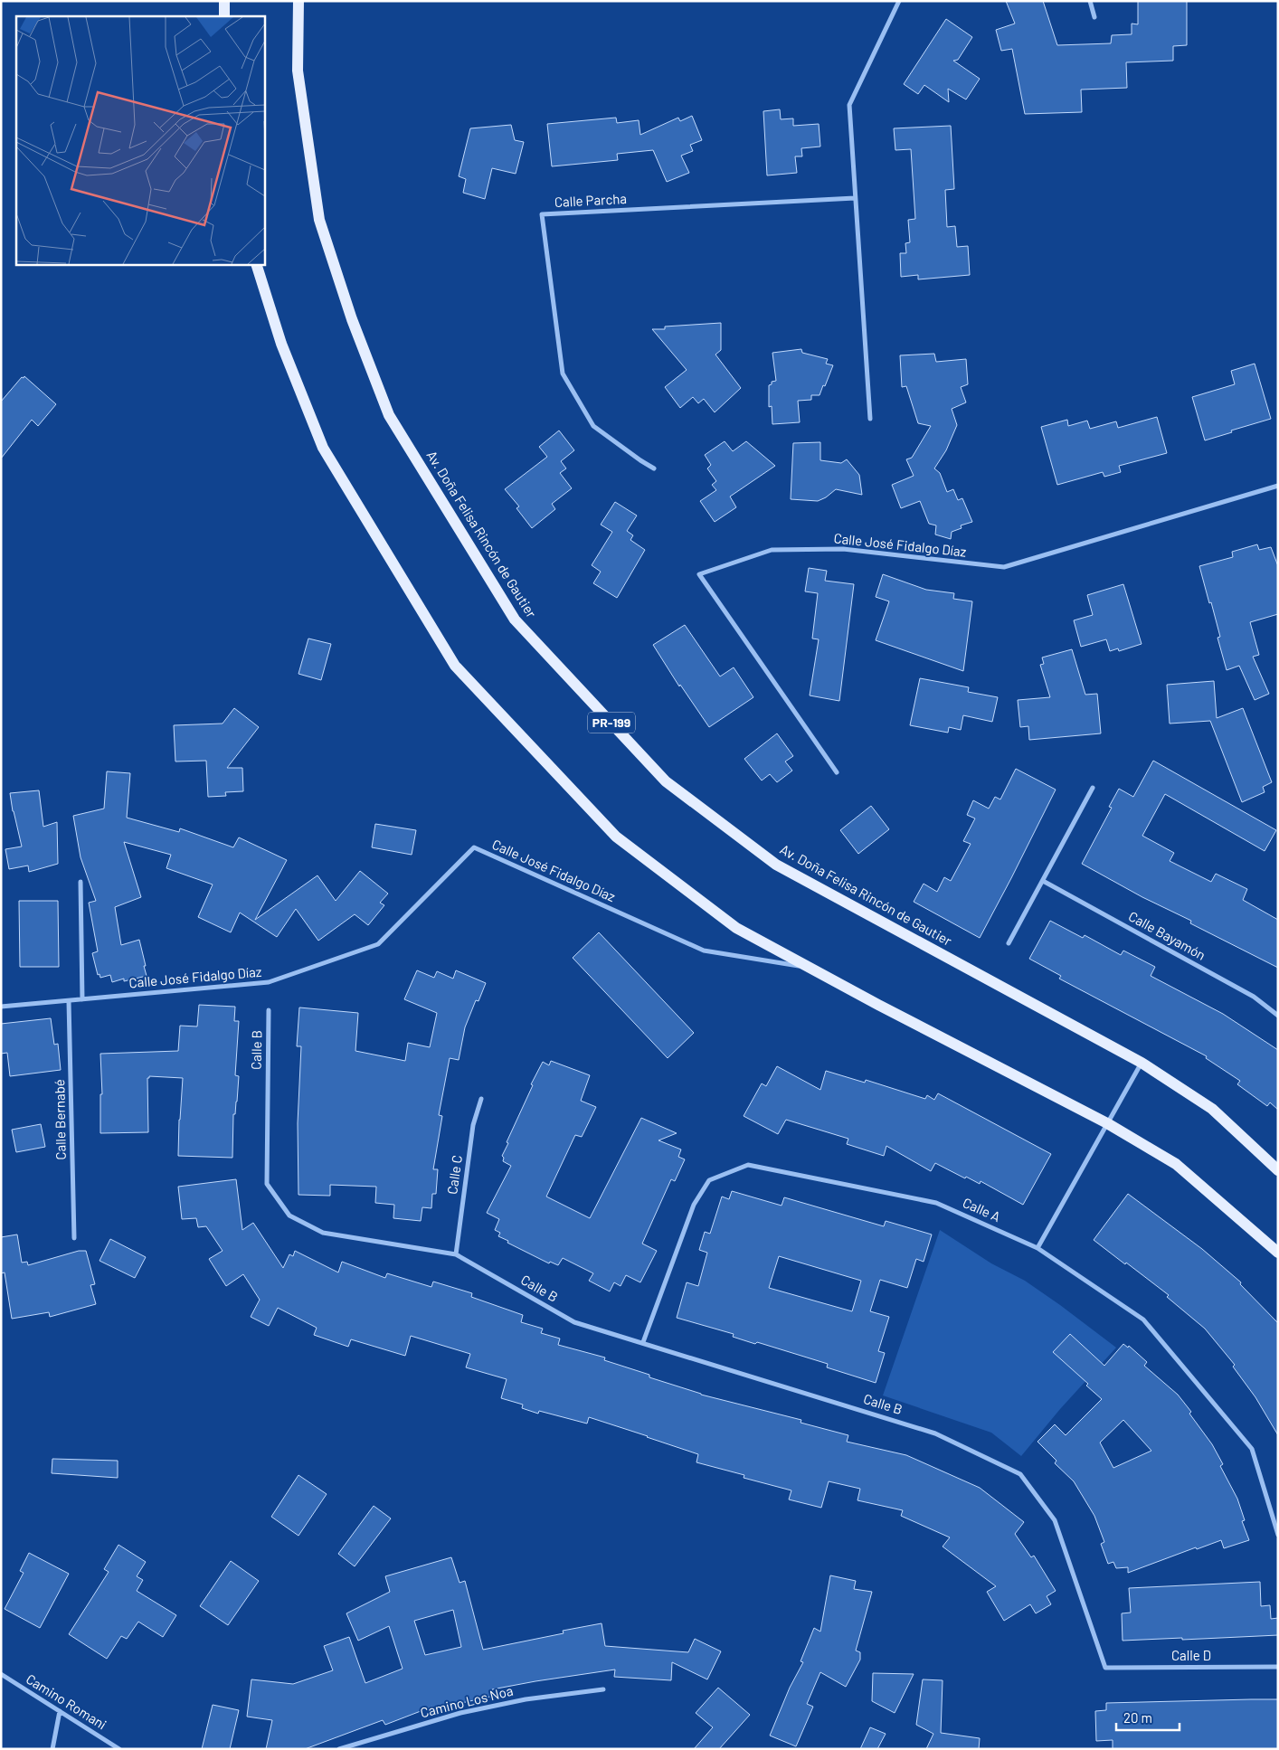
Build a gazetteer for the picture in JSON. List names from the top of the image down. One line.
{"streets":{"main road":["Av. Doña Felisa Rincón de Gautier","PR-199"],"street":["Calle Parcha","Calle José Fidalgo Díaz","Calle Bayamón","Calle B","Calle Bernabé","Calle C","Calle A","Calle D","Camino Romani","Camino Los Noa"]},"crossings":[["Calle José Fidalgo Díaz","Calle Bernabé"],["Calle B","Calle C"],["Calle B","Calle A"],["Calle B","Calle D"]],"scale_bar":"20 m"}
